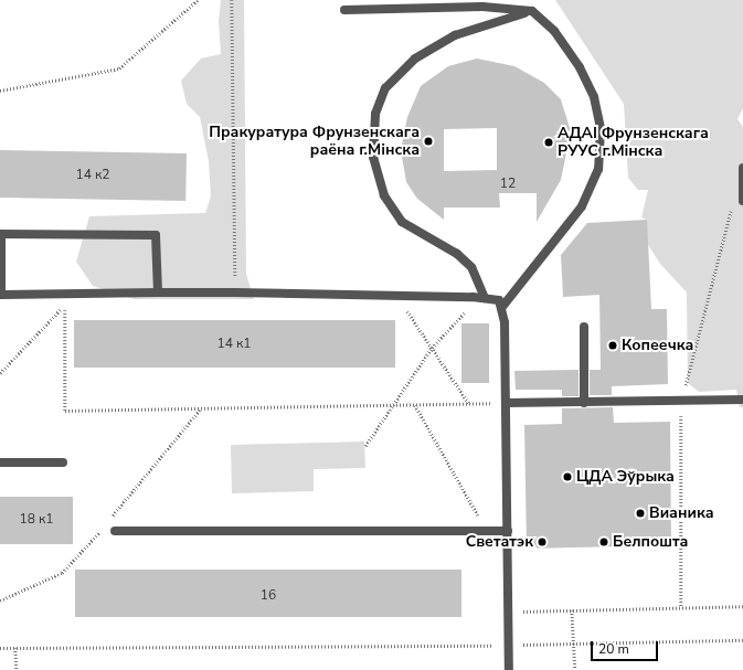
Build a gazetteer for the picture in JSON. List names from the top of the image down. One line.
{"places":["Пракуратура Фрунзенскага раёна г.Мінска","АДАІ Фрунзенскага РУУС г.Мінска","Копеечка","ЦДА Эўрыка","Вианика","Светатэк","Белпошта"],"house_numbers":["14 к2","12","14 к1","18 к1","16"],"scale_bar":"20 m"}
